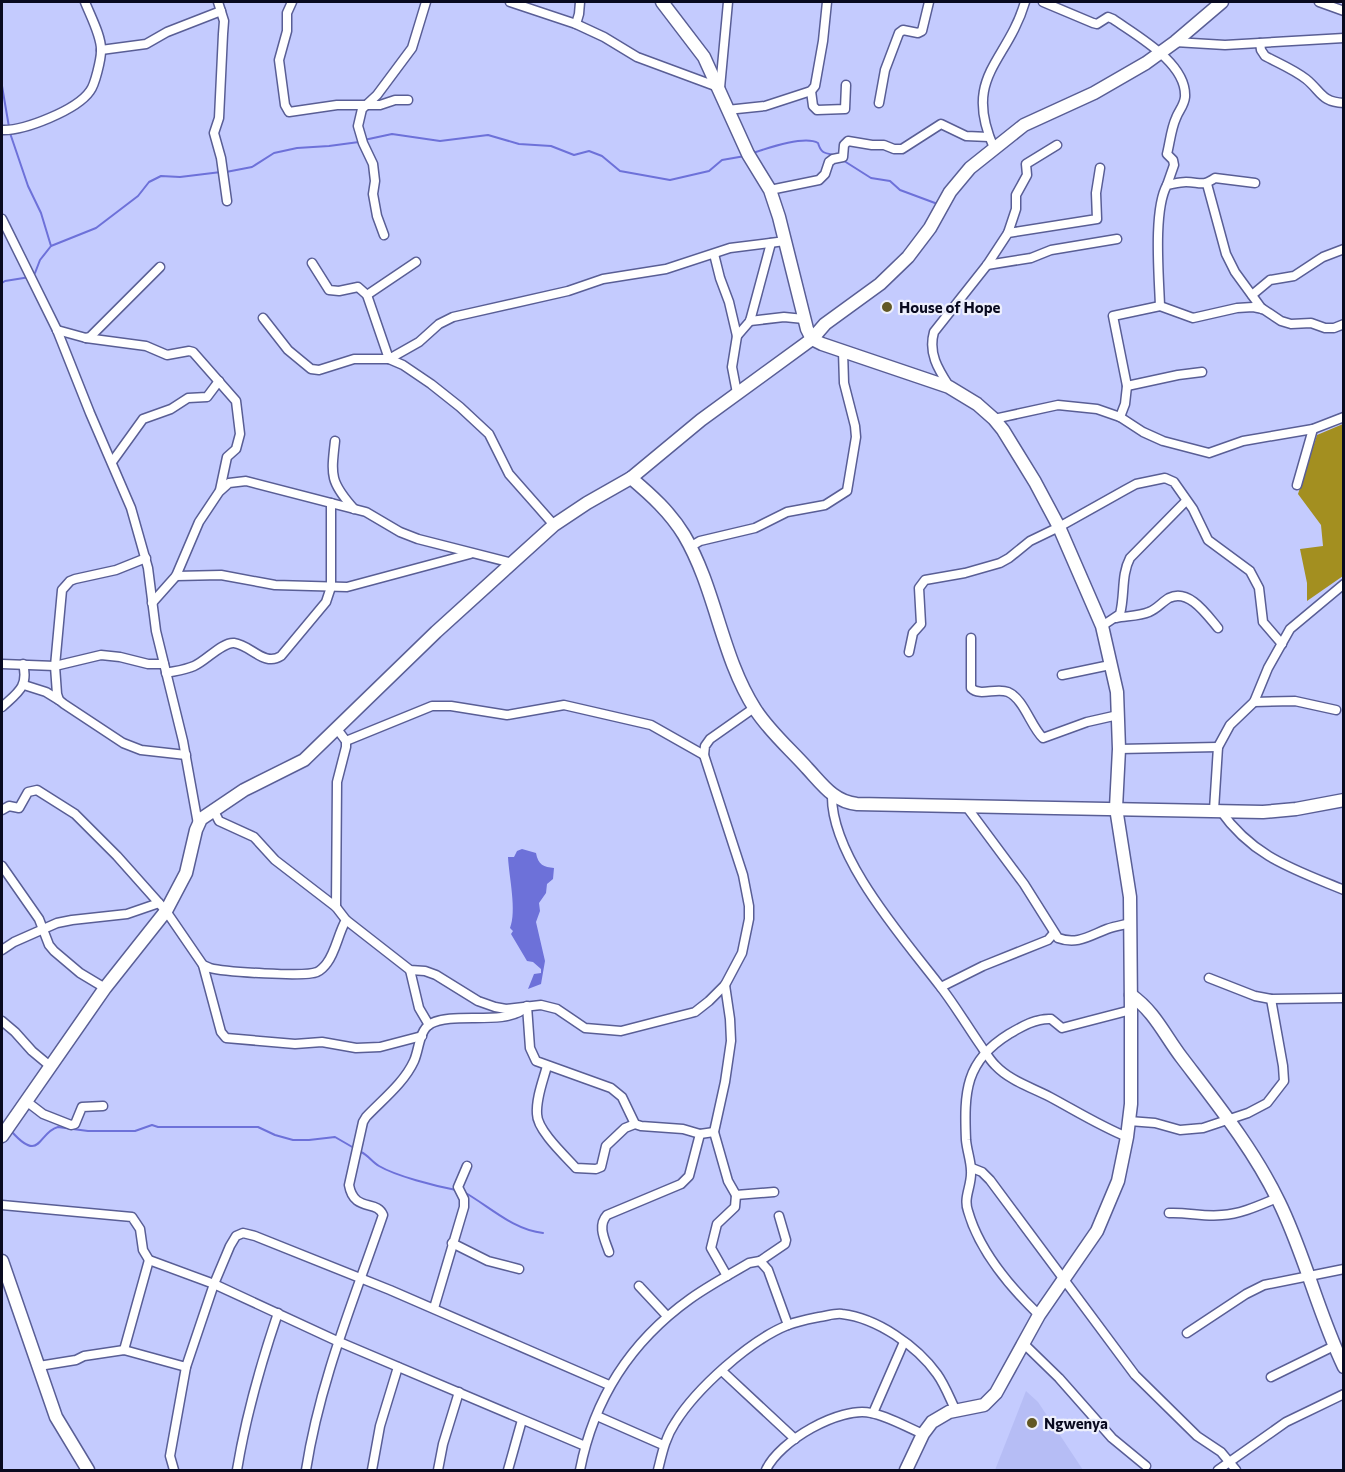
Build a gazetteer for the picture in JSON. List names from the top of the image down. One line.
{"places":["House of Hope","Ngwenya"]}
